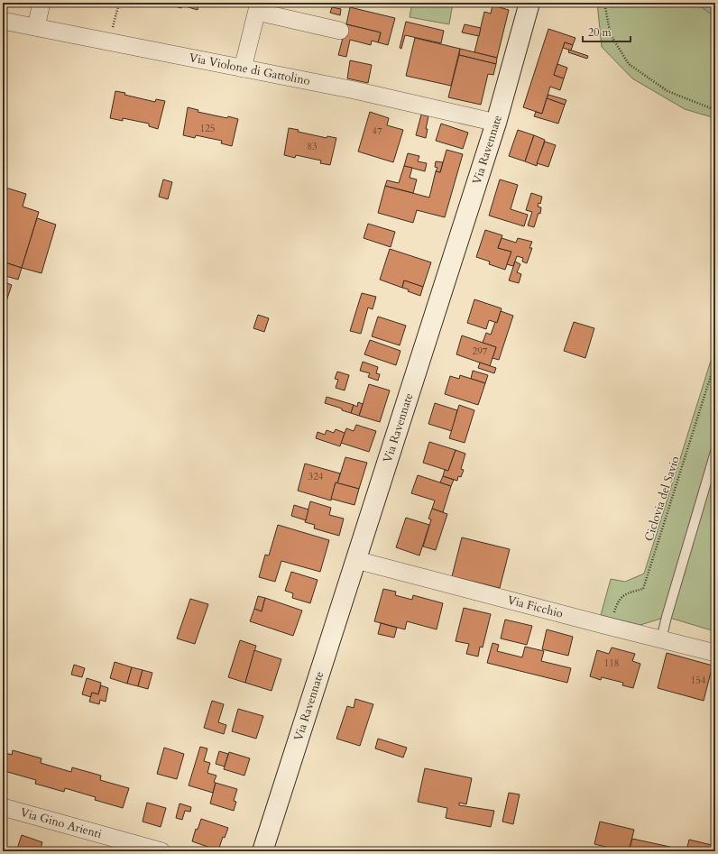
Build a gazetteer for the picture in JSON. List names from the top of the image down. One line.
{"streets":{"main road":["Via Ravennate"],"street":["Via Violone di Gattolino","Via Ficchio","Via Gino Arienti"],"path":["Ciclovia del Savio"]},"crossings":[["Via Violone di Gattolino","Via Ravennate"],["Via Ravennate","Via Ficchio"],["Ciclovia del Savio","Via Ficchio"]],"house_numbers":["125","47","83","297","324","118","154"],"scale_bar":"20 m"}
